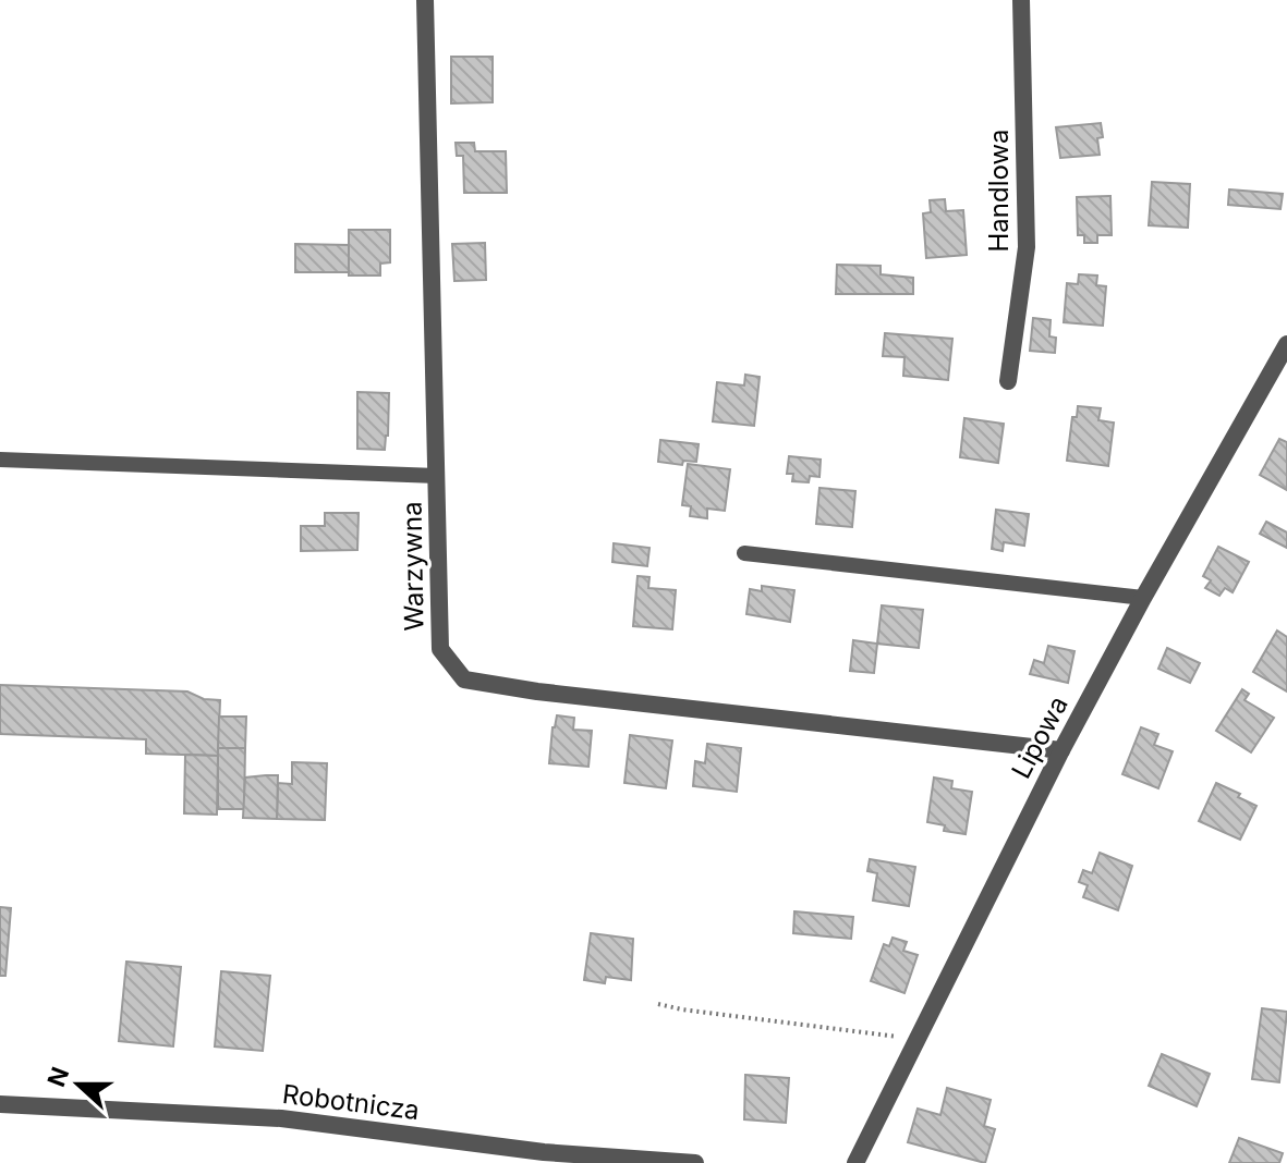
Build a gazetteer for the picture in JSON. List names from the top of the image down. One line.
{"streets":{"street":["Handlowa","Warzywna","Lipowa","Robotnicza"]},"crossings":[["Warzywna","Lipowa"]],"north":"left"}
